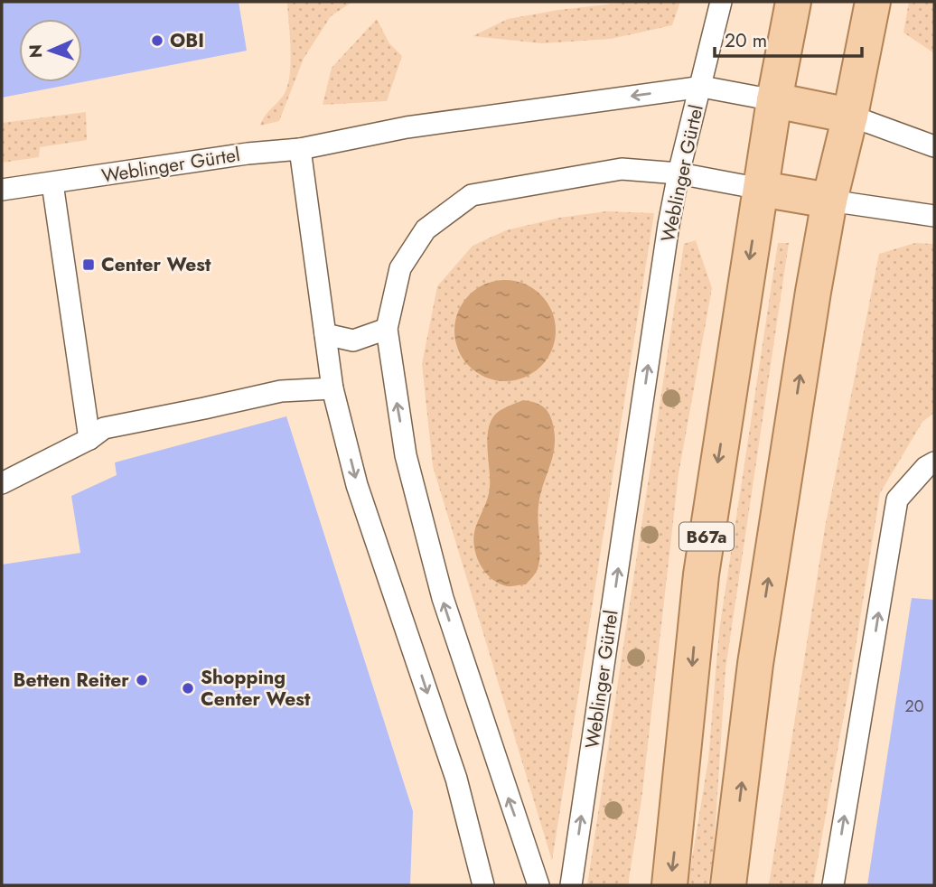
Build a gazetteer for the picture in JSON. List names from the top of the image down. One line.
{"streets":{"main road":["B67a"],"lane":["Weblinger Gürtel"]},"places":{"other":["OBI","Betten Reiter","Shopping Center West"],"transit":["Center West"]},"house_numbers":["20"],"scale_bar":"20 m","north":"left"}
